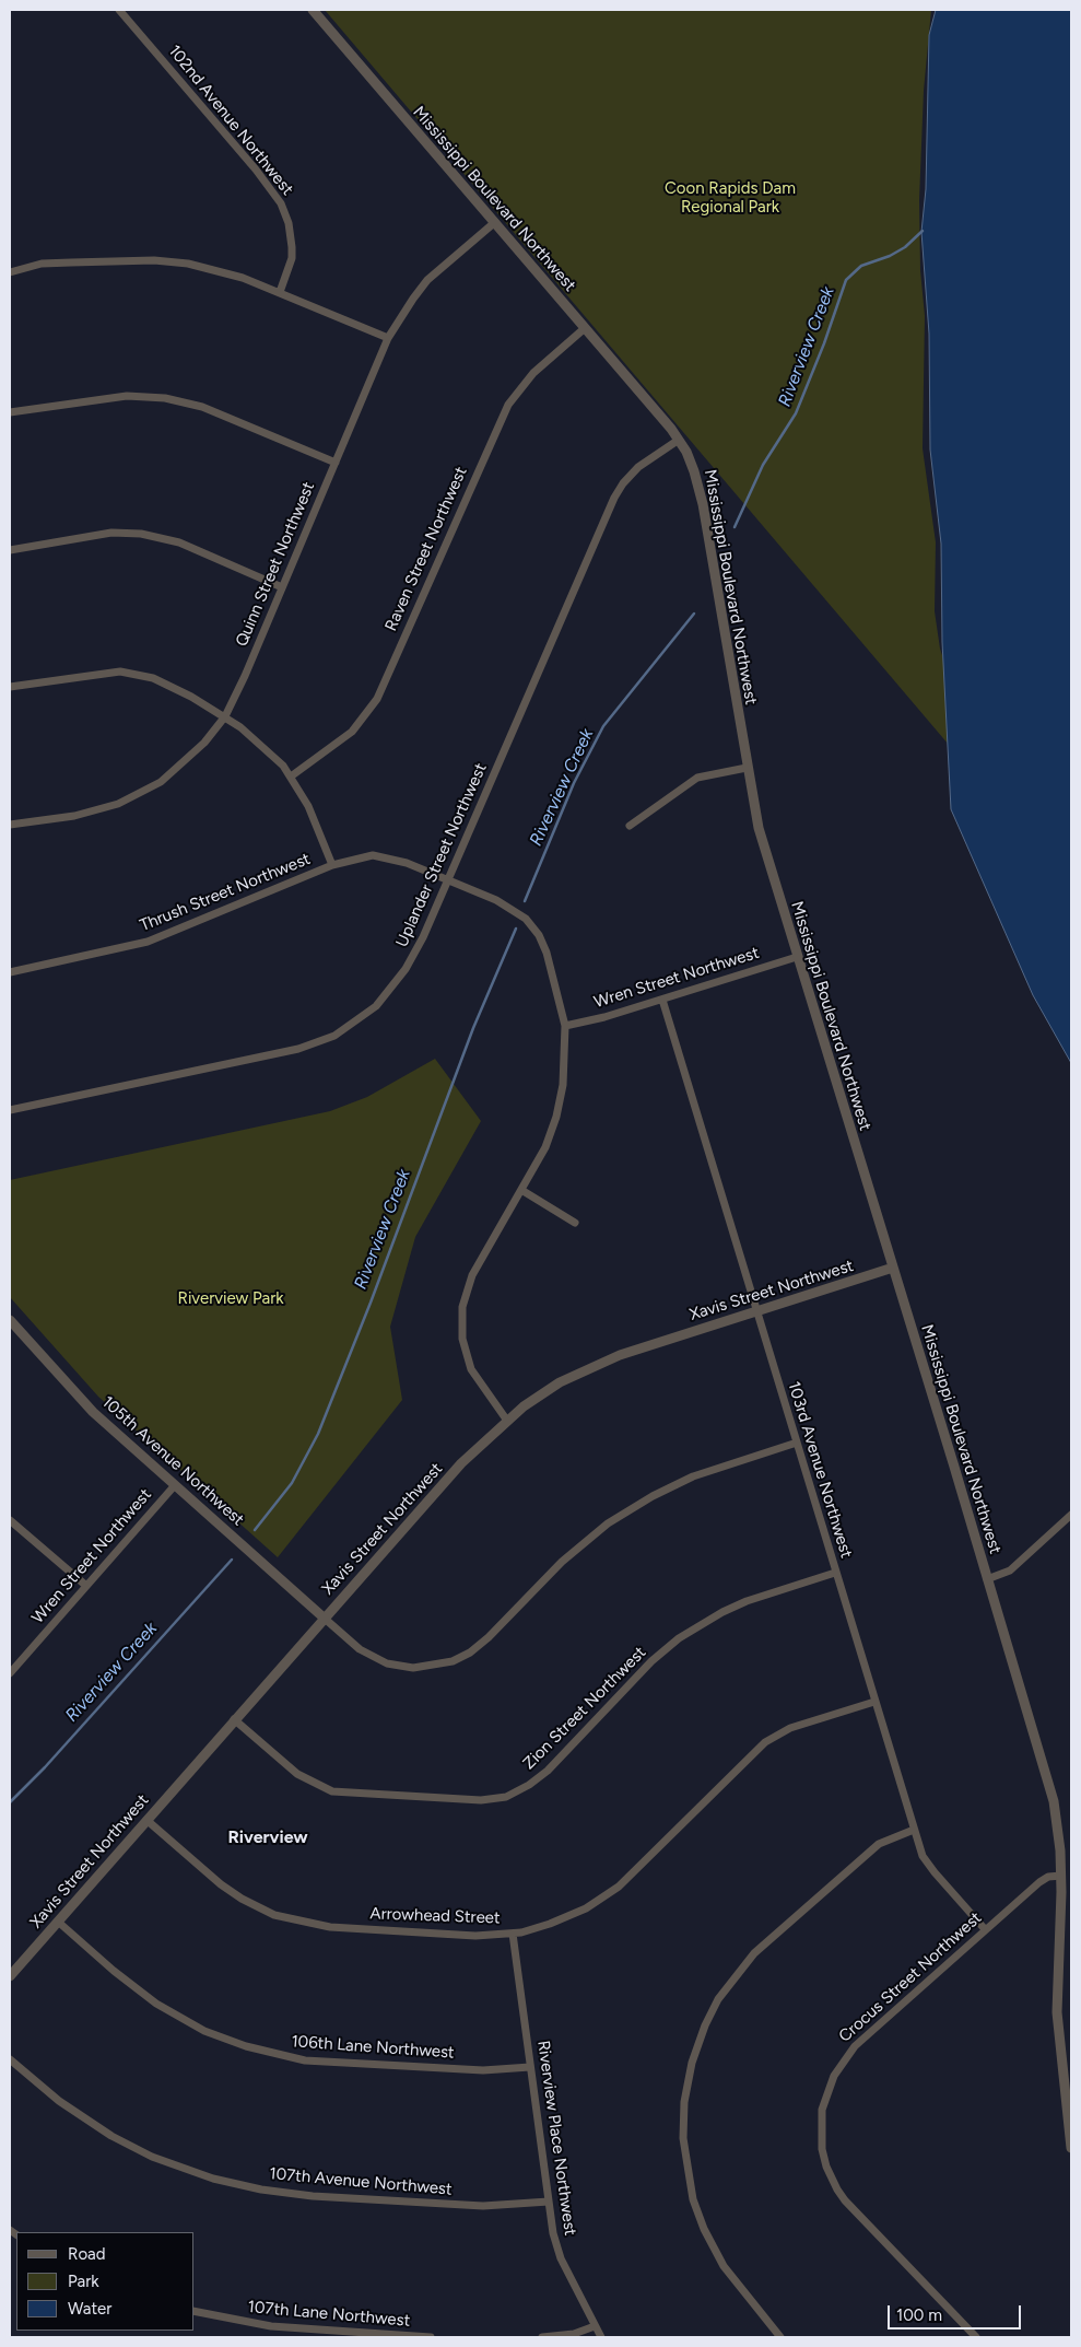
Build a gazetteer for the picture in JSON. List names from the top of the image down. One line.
{"streets":{"street":["102nd Avenue Northwest","Mississippi Boulevard Northwest","Raven Street Northwest","Quinn Street Northwest","Uplander Street Northwest","Thrush Street Northwest","Wren Street Northwest","Xavis Street Northwest","105th Avenue Northwest","103rd Avenue Northwest","Zion Street Northwest","Arrowhead Street","Crocus Street Northwest","106th Lane Northwest","Riverview Place Northwest","107th Avenue Northwest","107th Lane Northwest"]},"crossings":[["Mississippi Boulevard Northwest","Raven Street Northwest"],["Mississippi Boulevard Northwest","Quinn Street Northwest"],["Mississippi Boulevard Northwest","Uplander Street Northwest"],["Mississippi Boulevard Northwest","Wren Street Northwest"],["Mississippi Boulevard Northwest","Xavis Street Northwest"],["Mississippi Boulevard Northwest","Crocus Street Northwest"],["Uplander Street Northwest","Thrush Street Northwest"],["Thrush Street Northwest","Wren Street Northwest"],["Thrush Street Northwest","Xavis Street Northwest"],["Wren Street Northwest","105th Avenue Northwest"],["Wren Street Northwest","103rd Avenue Northwest"],["Xavis Street Northwest","105th Avenue Northwest"],["Xavis Street Northwest","103rd Avenue Northwest"],["Xavis Street Northwest","Zion Street Northwest"],["Xavis Street Northwest","Arrowhead Street"],["Xavis Street Northwest","106th Lane Northwest"],["103rd Avenue Northwest","Zion Street Northwest"],["103rd Avenue Northwest","Arrowhead Street"],["103rd Avenue Northwest","Crocus Street Northwest"],["Arrowhead Street","Riverview Place Northwest"],["106th Lane Northwest","Riverview Place Northwest"],["Riverview Place Northwest","107th Avenue Northwest"]],"districts":["Riverview"],"water":["Riverview Creek"],"parks":["Coon Rapids Dam Regional Park","Riverview Park"],"legend":["Road","Park","Water"],"scale_bar":"100 m"}
